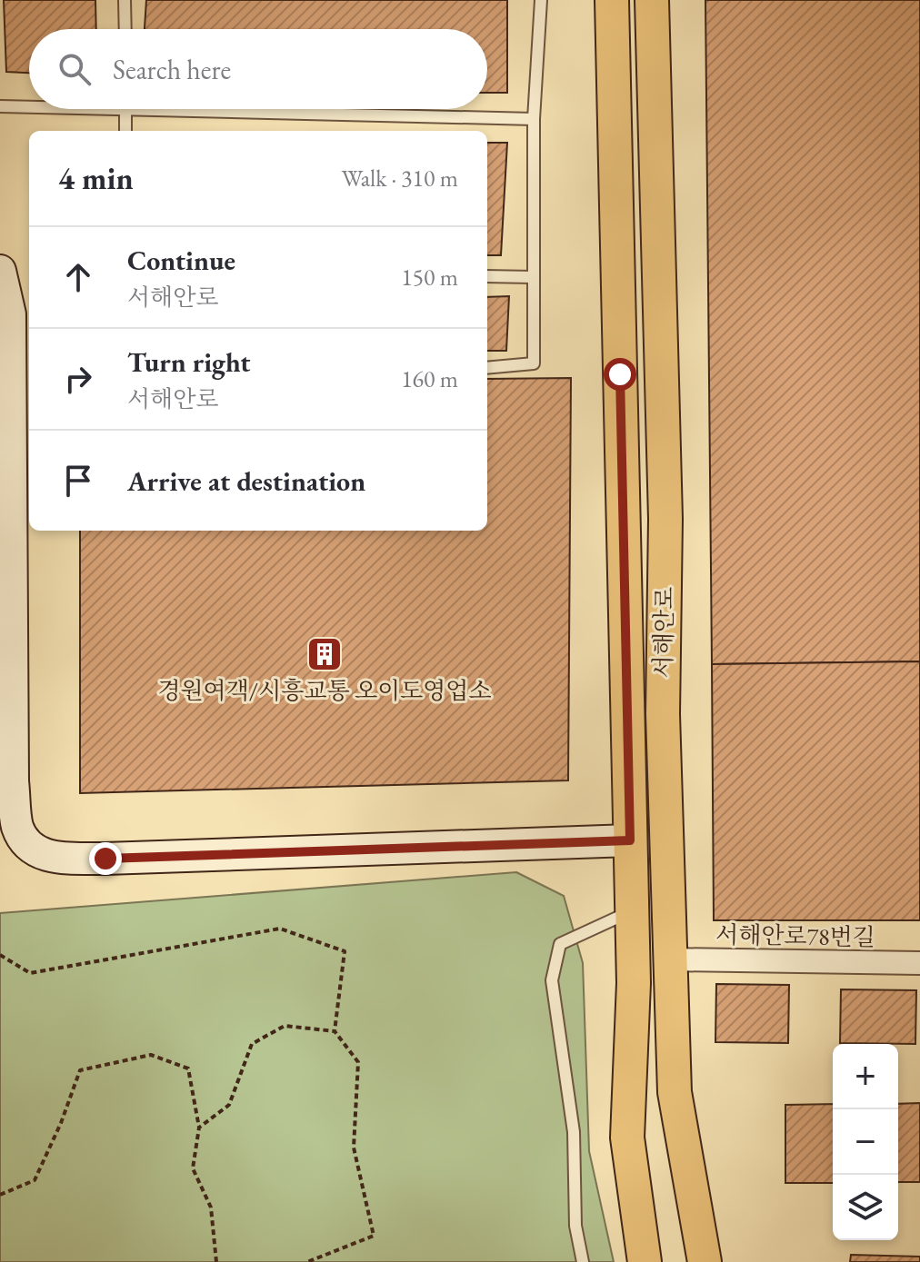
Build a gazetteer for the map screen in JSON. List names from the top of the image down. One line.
{"streets":{"main road":["서해안로"],"street":["서해안로78번길"]},"crossings":[["서해안로","서해안로78번길"]],"places":{"building":["경원여객/시흥교통 오이도영업소"]},"page":{"search":"Search here","heading":["4 min","Walk · 310 m"],"list":[["Continue","서해안로","150 m"],["Turn right","서해안로","160 m"],"Arrive at destination"],"map_buttons":["+","−"]}}
